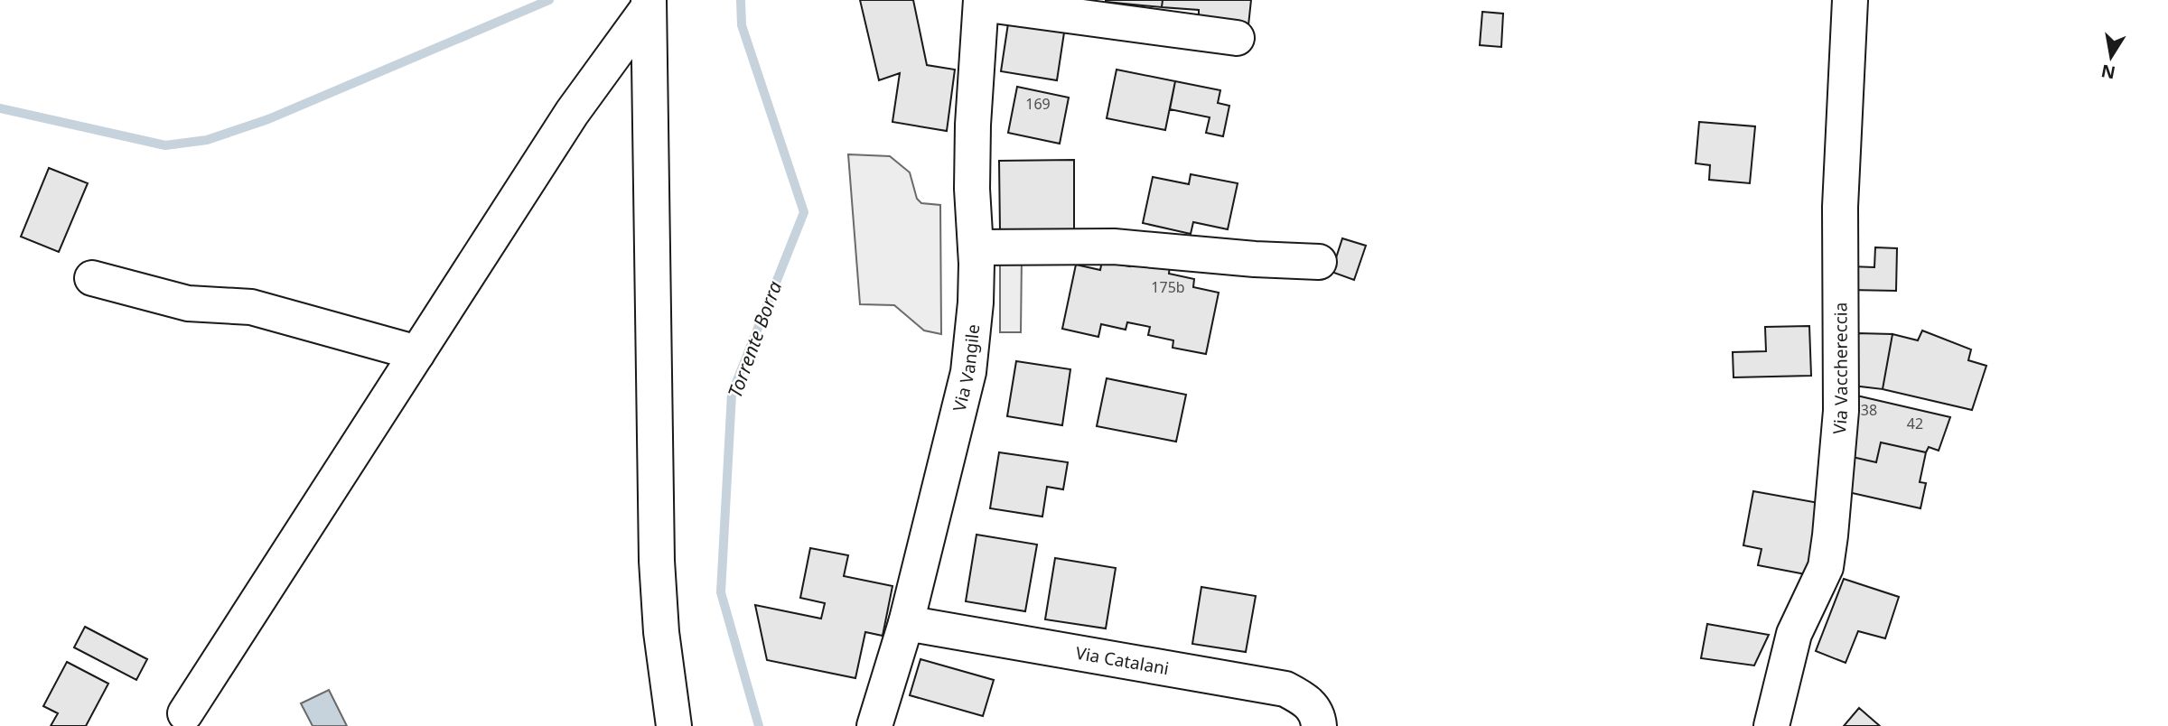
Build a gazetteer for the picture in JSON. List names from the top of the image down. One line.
{"streets":{"street":["Via Vangile","Via Vacchereccia","Via Catalani"]},"crossings":[["Via Vangile","Via Catalani"]],"water":["Torrente Borra"],"house_numbers":["169","175b","38","42"],"north":"bottom"}
